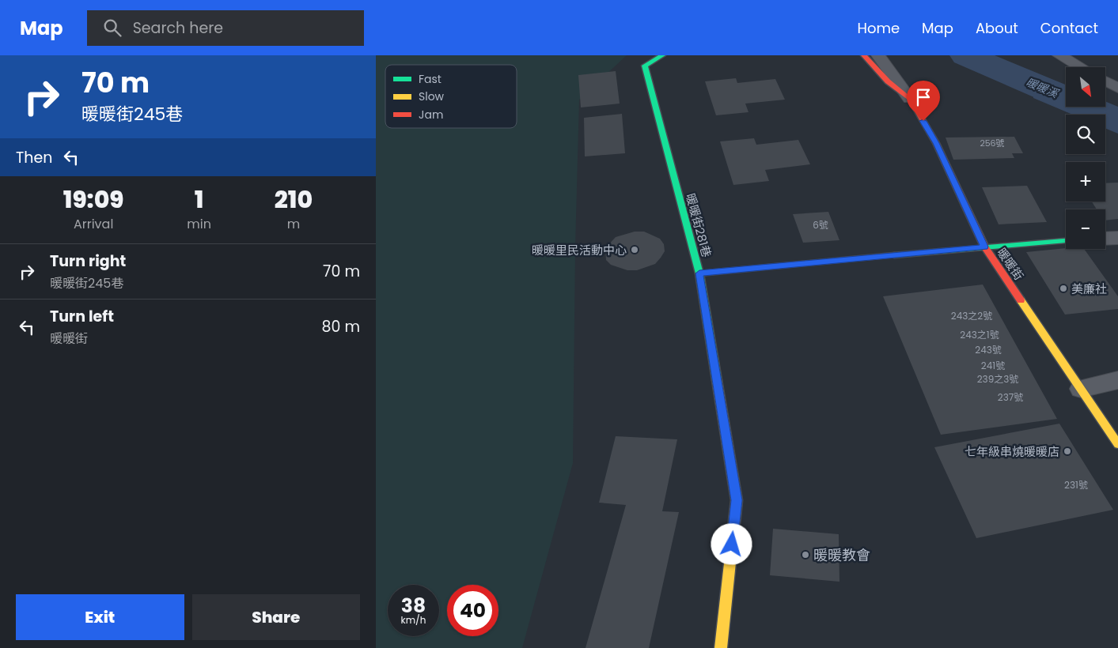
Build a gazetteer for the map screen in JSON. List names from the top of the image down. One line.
{"streets":{"street":["暖暖街281巷","暖暖街"]},"water":["暖暖溪"],"places":["暖暖里民活動中心","美廉社","七年級串燒暖暖店","暖暖教會"],"house_numbers":["256號","6號","243之2號","243之1號","243號","241號","239之3號","237號","231號"],"legend":["Fast","Slow","Jam"],"north":"bottom right","page":{"header":"Map","search":"Search here","nav":["Home","Map","About","Contact"],"turn":["70 m","暖暖街245巷"],"map_buttons":["+","−"],"then":"Then","eta":["19:09","Arrival","1","min","210","m"],"list":[{"name":"Turn right","note":"暖暖街245巷","value":"70 m"},{"name":"Turn left","note":"暖暖街","value":"80 m"}],"speed":"38 km/h","limit":"40","buttons":["Exit","Share"]}}
